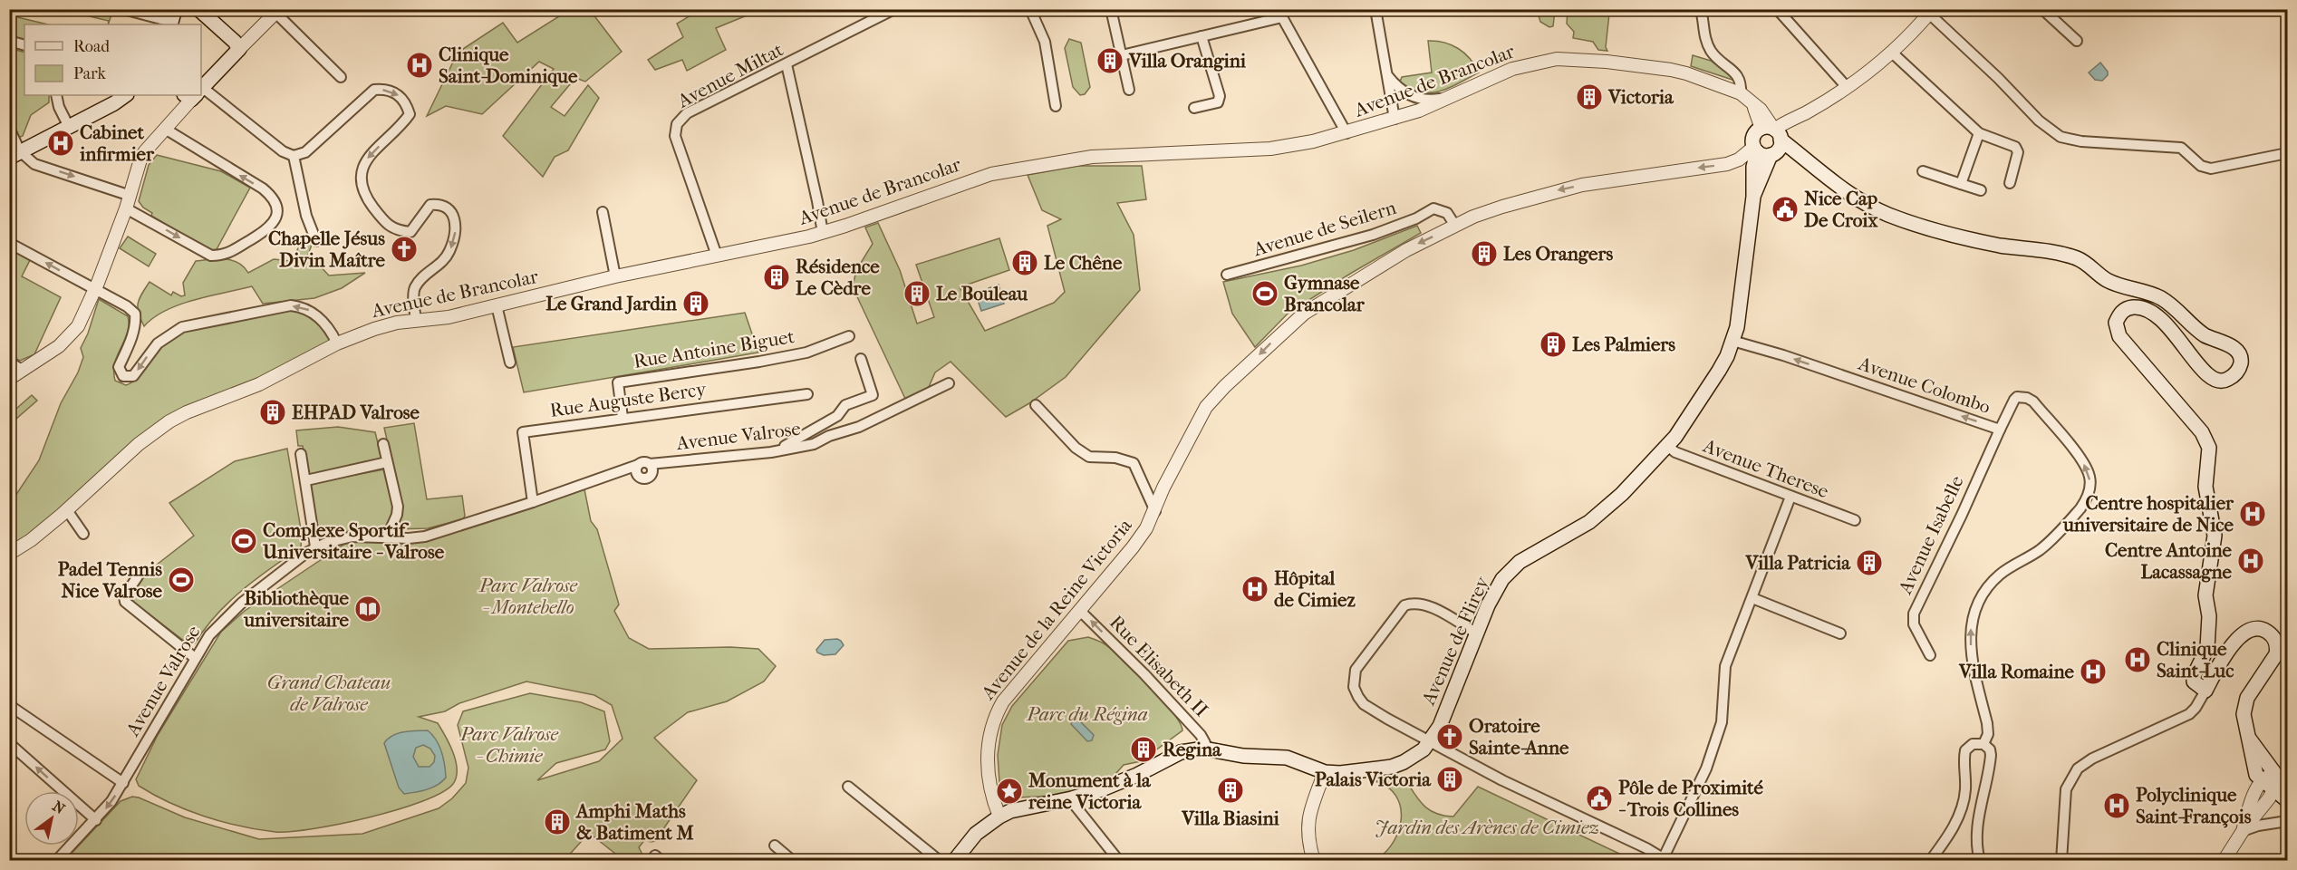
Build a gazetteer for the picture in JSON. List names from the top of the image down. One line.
{"streets":{"main road":["Avenue de Flirey"],"street":["Avenue Miltat","Avenue de Brancolar","Avenue de Seilern","Rue Antoine Biguet","Avenue Colombo","Rue Auguste Bercy","Avenue Valrose","Avenue Therese","Avenue Isabelle","Avenue de la Reine Victoria","Rue Elisabeth II"]},"crossings":[["Avenue Miltat","Avenue de Brancolar"],["Avenue de Seilern","Avenue de la Reine Victoria"],["Rue Antoine Biguet","Rue Auguste Bercy"],["Avenue Colombo","Avenue Isabelle"],["Avenue Colombo","Avenue de Flirey"],["Rue Auguste Bercy","Avenue Valrose"],["Avenue Therese","Avenue de Flirey"],["Avenue de la Reine Victoria","Avenue de Flirey"],["Avenue de la Reine Victoria","Rue Elisabeth II"]],"one_way":["Avenue de la Reine Victoria","Rue Elisabeth II"],"parks":["Parc Valrose - Montebello","Grand Chateau de Valrose","Parc du Régina","Parc Valrose - Chimie","Jardin des Arènes de Cimiez"],"places":{"building":["Villa Orangini","Victoria","Les Orangers","Le Chêne","Résidence Le Cèdre","Le Bouleau","Le Grand Jardin","Les Palmiers","EHPAD Valrose","Villa Patricia","Regina","Palais Victoria","Villa Biasini","Amphi Maths & Batiment M"],"hospital":["Clinique Saint-Dominique","Cabinet infirmier","Centre hospitalier universitaire de Nice","Centre Antoine Lacassagne","Hôpital de Cimiez","Clinique Saint-Luc","Villa Romaine","Polyclinique Saint-François"],"public building":["Nice Cap De Croix","Pôle de Proximité - Trois Collines"],"church":["Chapelle Jésus Divin Maître","Oratoire Sainte-Anne"],"sports":["Gymnase Brancolar","Complexe Sportif Universitaire - Valrose","Padel Tennis Nice Valrose"],"library":["Bibliothèque universitaire"],"place":["Monument à la reine Victoria"]},"legend":["Road","Park"],"north":"top right"}
